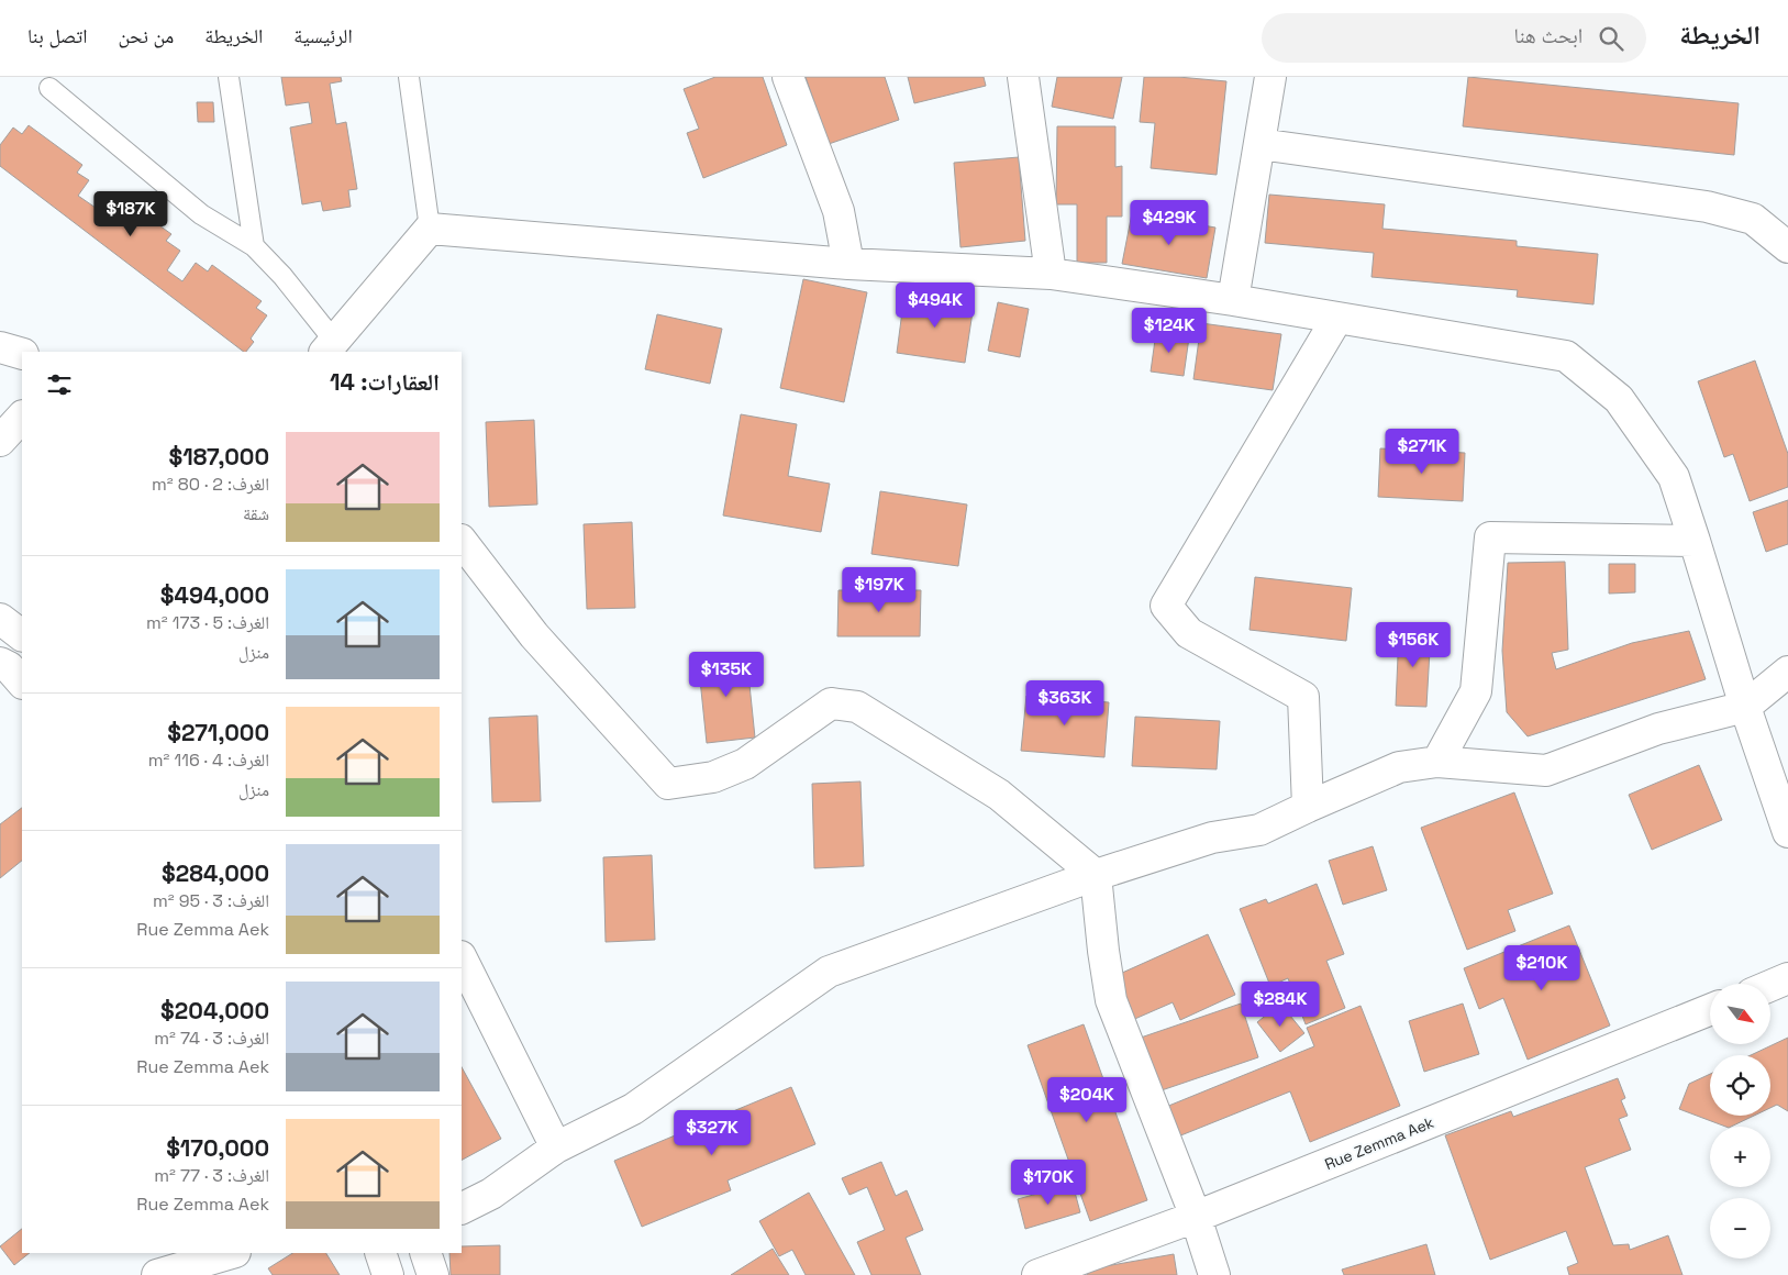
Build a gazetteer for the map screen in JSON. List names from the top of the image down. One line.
{"streets":{"street":["Rue Zemma Aek"]},"north":"bottom right","page":{"header":"الخريطة","search":"ابحث هنا","nav":["الرئيسية","الخريطة","من نحن","اتصل بنا"],"price":["$187K","$429K","$494K","$124K","$271K","$197K","$156K","$135K","$363K","$210K","$284K","$204K","$327K","$170K"],"heading":"العقارات: 14","list":[{"name":"$187,000","note":"الغرف: 2 · 80 m² · شقة"},{"name":"$494,000","note":"الغرف: 5 · 173 m² · منزل"},{"name":"$271,000","note":"الغرف: 4 · 116 m² · منزل"},{"name":"$284,000","note":"الغرف: 3 · 95 m² · Rue Zemma Aek"},{"name":"$204,000","note":"الغرف: 3 · 74 m² · Rue Zemma Aek"},{"name":"$170,000","note":"الغرف: 3 · 77 m² · Rue Zemma Aek"}],"map_buttons":["+","−"]}}
